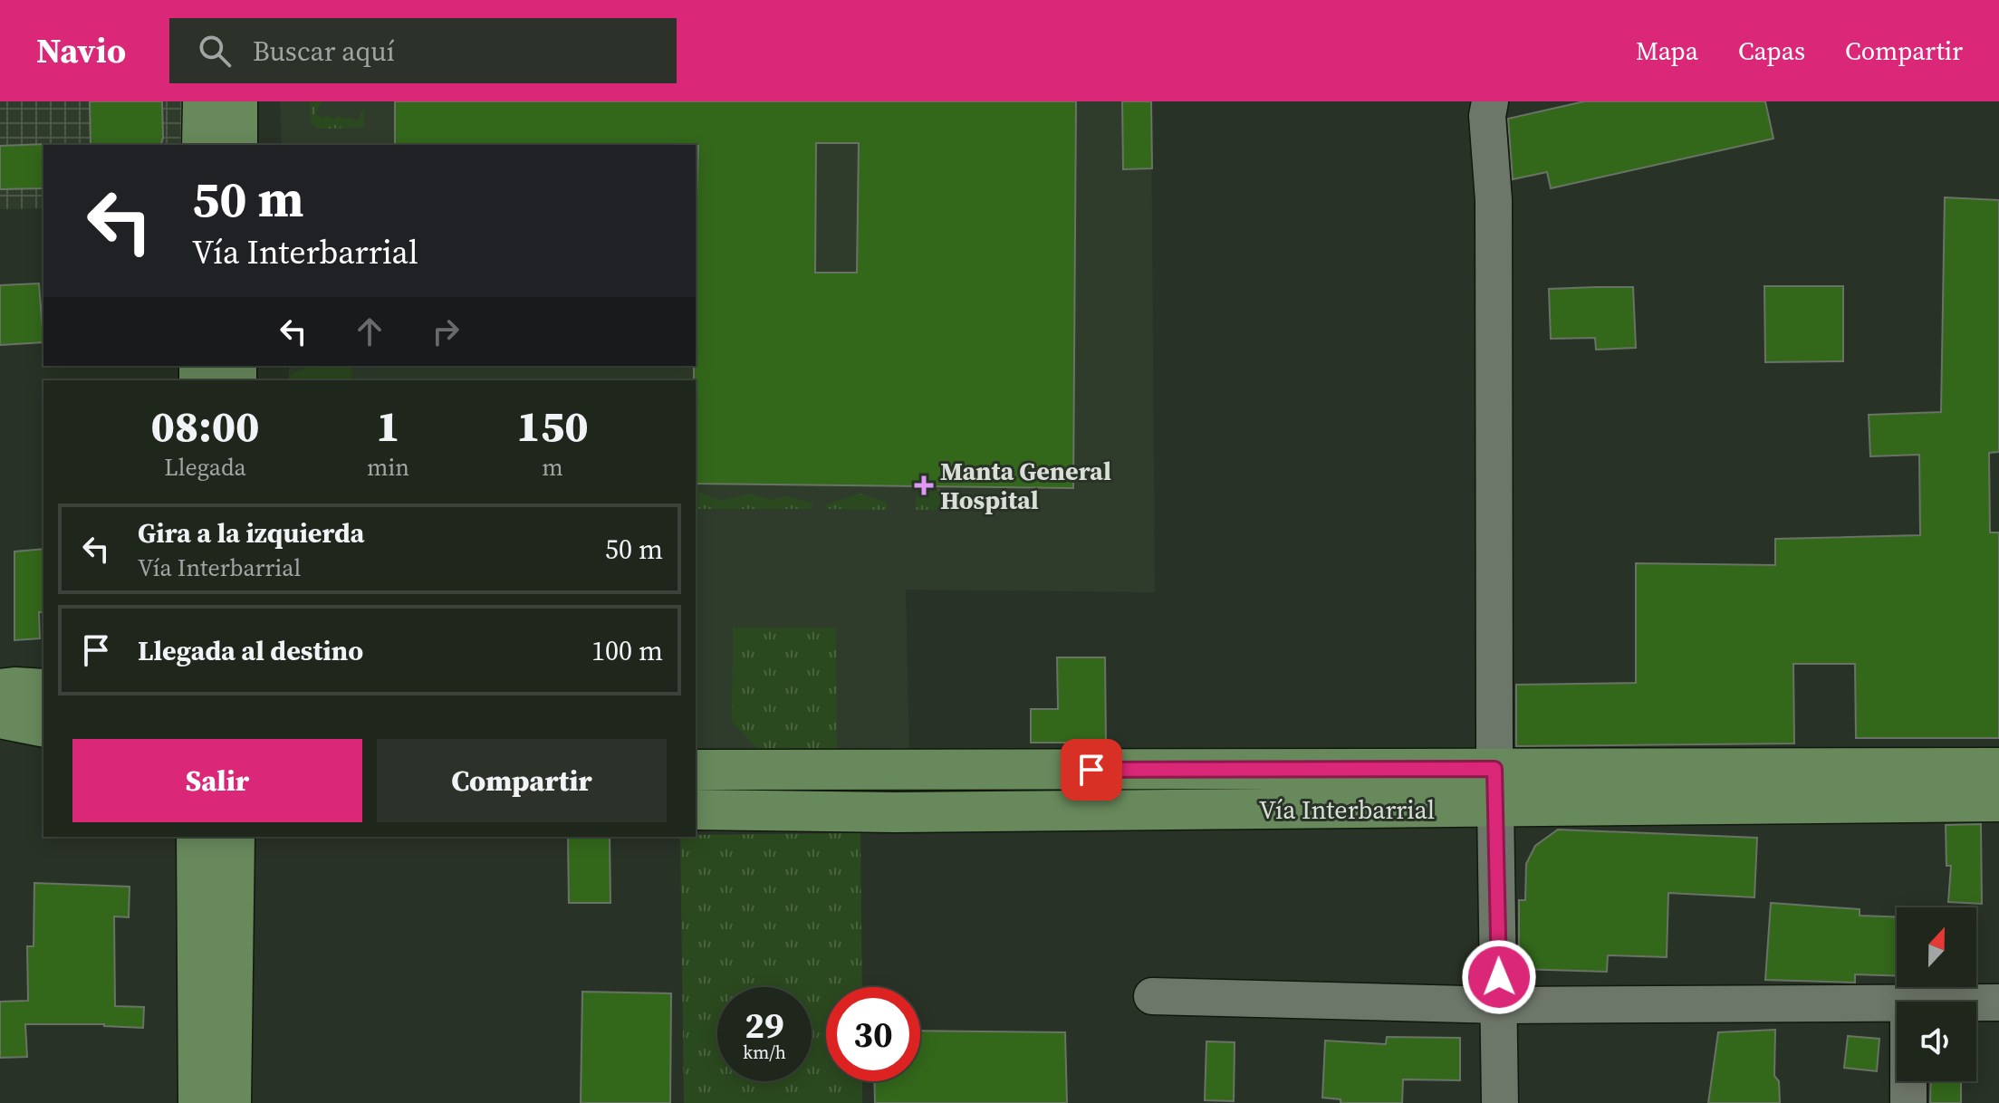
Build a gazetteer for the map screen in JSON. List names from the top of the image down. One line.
{"streets":{"main road":["Vía Interbarrial"]},"places":{"health":["Manta General Hospital"]},"north":"top","page":{"header":"Navio","search":"Buscar aquí","nav":["Mapa","Capas","Compartir"],"turn":["50 m","Vía Interbarrial"],"eta":["08:00","Llegada","1","min","150","m"],"list":[{"name":"Gira a la izquierda","note":"Vía Interbarrial","value":"50 m"},{"name":"Llegada al destino","value":"100 m"}],"buttons":["Salir","Compartir"],"speed":"29 km/h","limit":"30"}}
